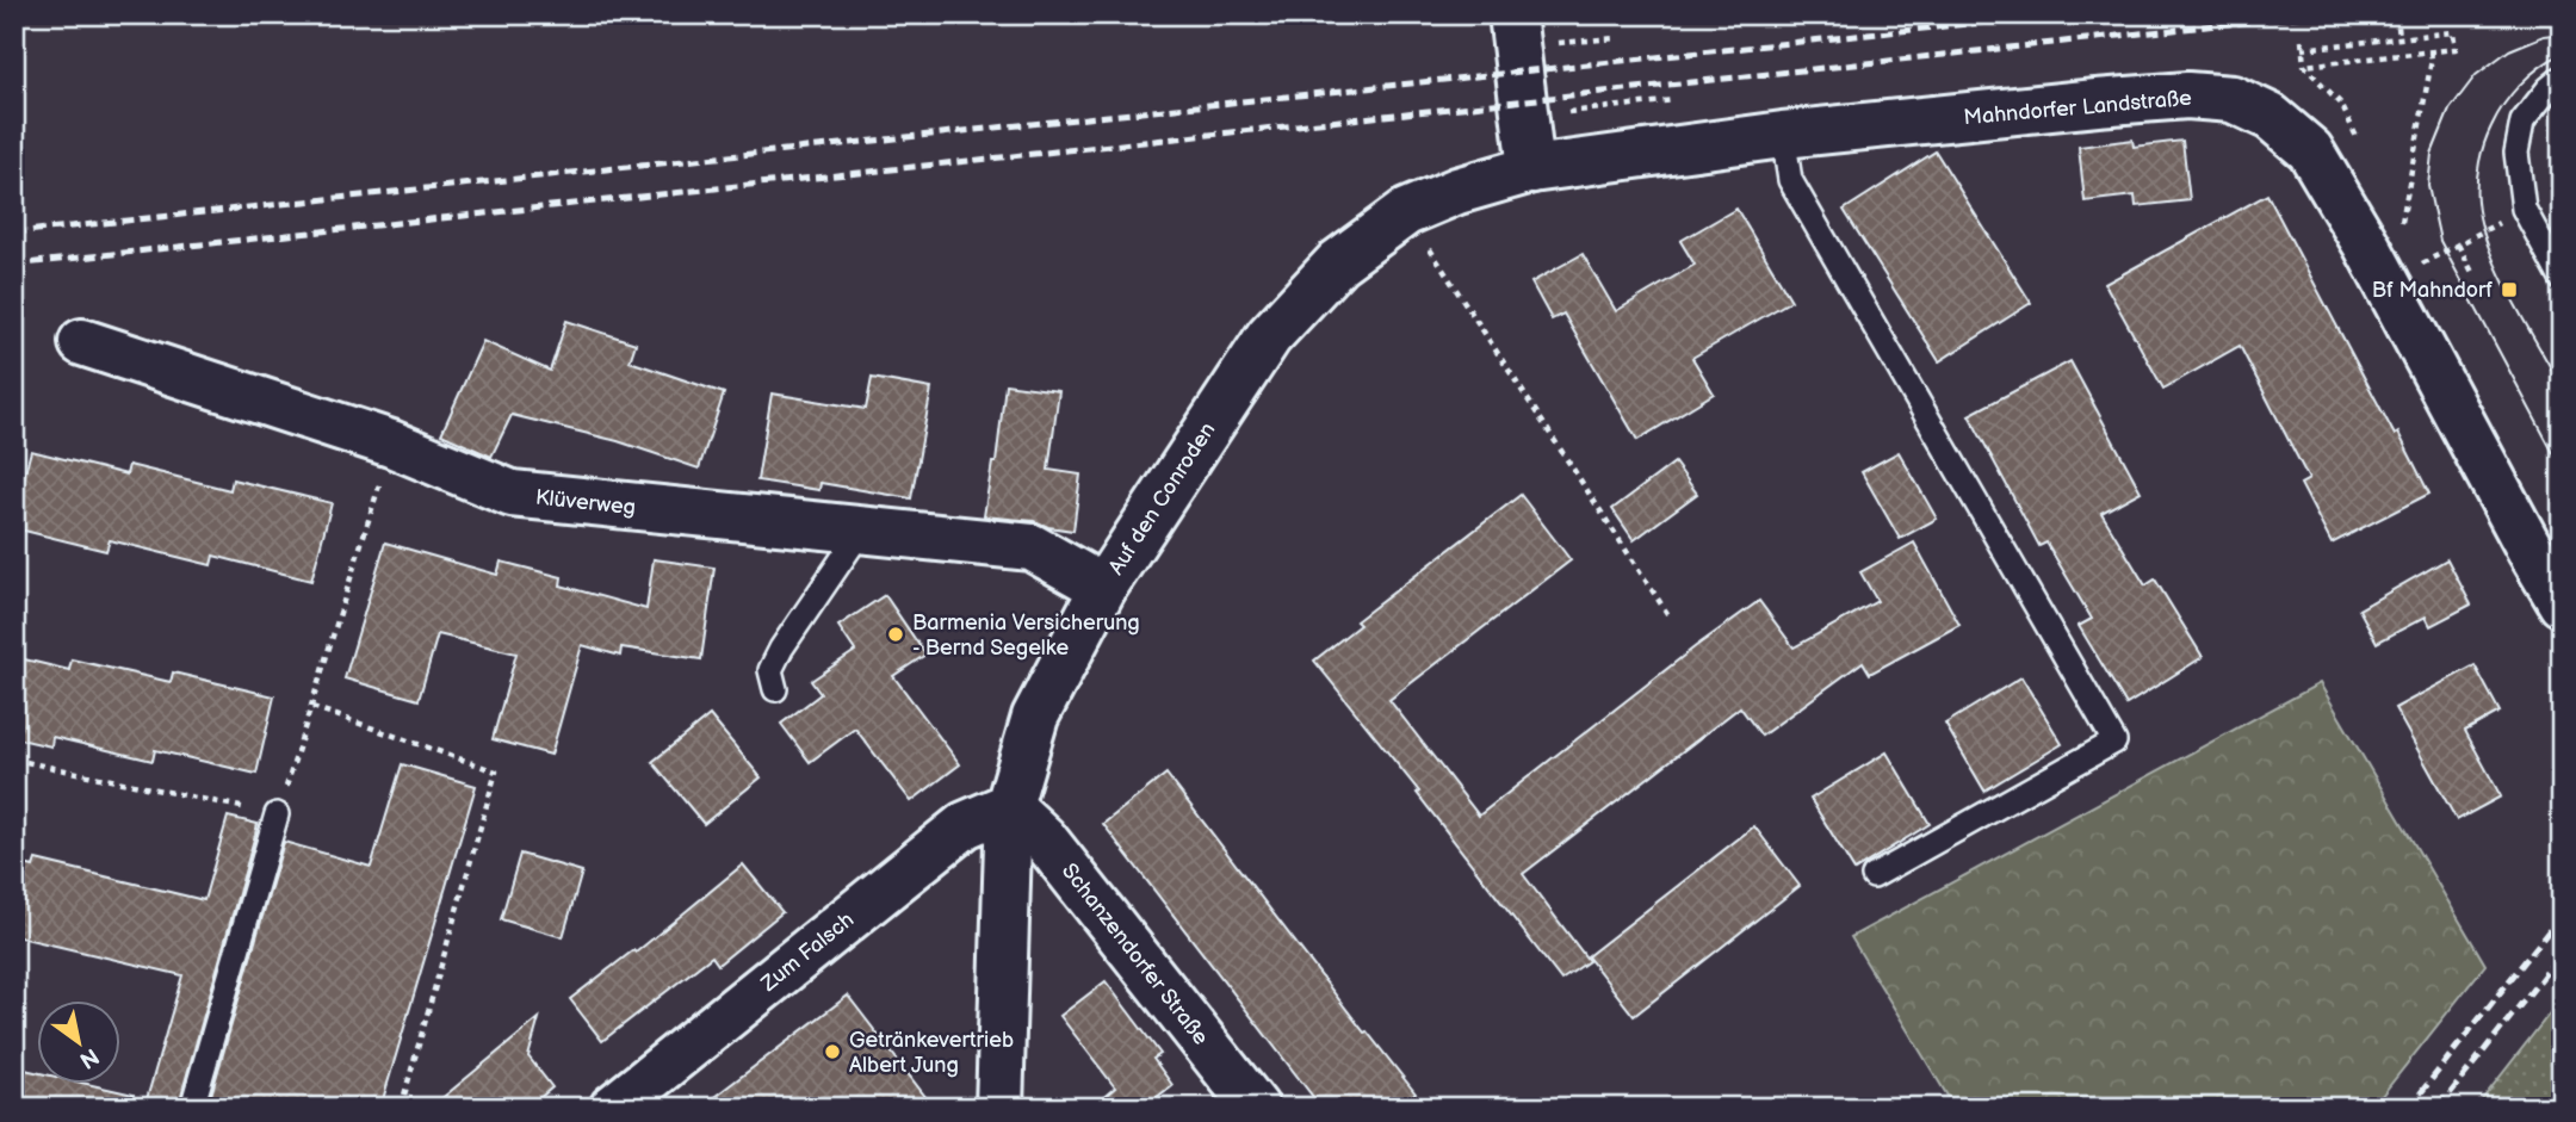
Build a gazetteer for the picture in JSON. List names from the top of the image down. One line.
{"streets":{"street":["Mahndorfer Landstraße","Auf den Conroden","Klüverweg","Zum Falsch","Schanzendorfer Straße"]},"crossings":[["Mahndorfer Landstraße","Auf den Conroden"],["Auf den Conroden","Klüverweg"],["Auf den Conroden","Zum Falsch"],["Auf den Conroden","Schanzendorfer Straße"],["Zum Falsch","Schanzendorfer Straße"]],"places":{"transit":["Bf Mahndorf"],"other":["Barmenia Versicherung - Bernd Segelke","Getränkevertrieb Albert Jung"]},"north":"bottom right"}
